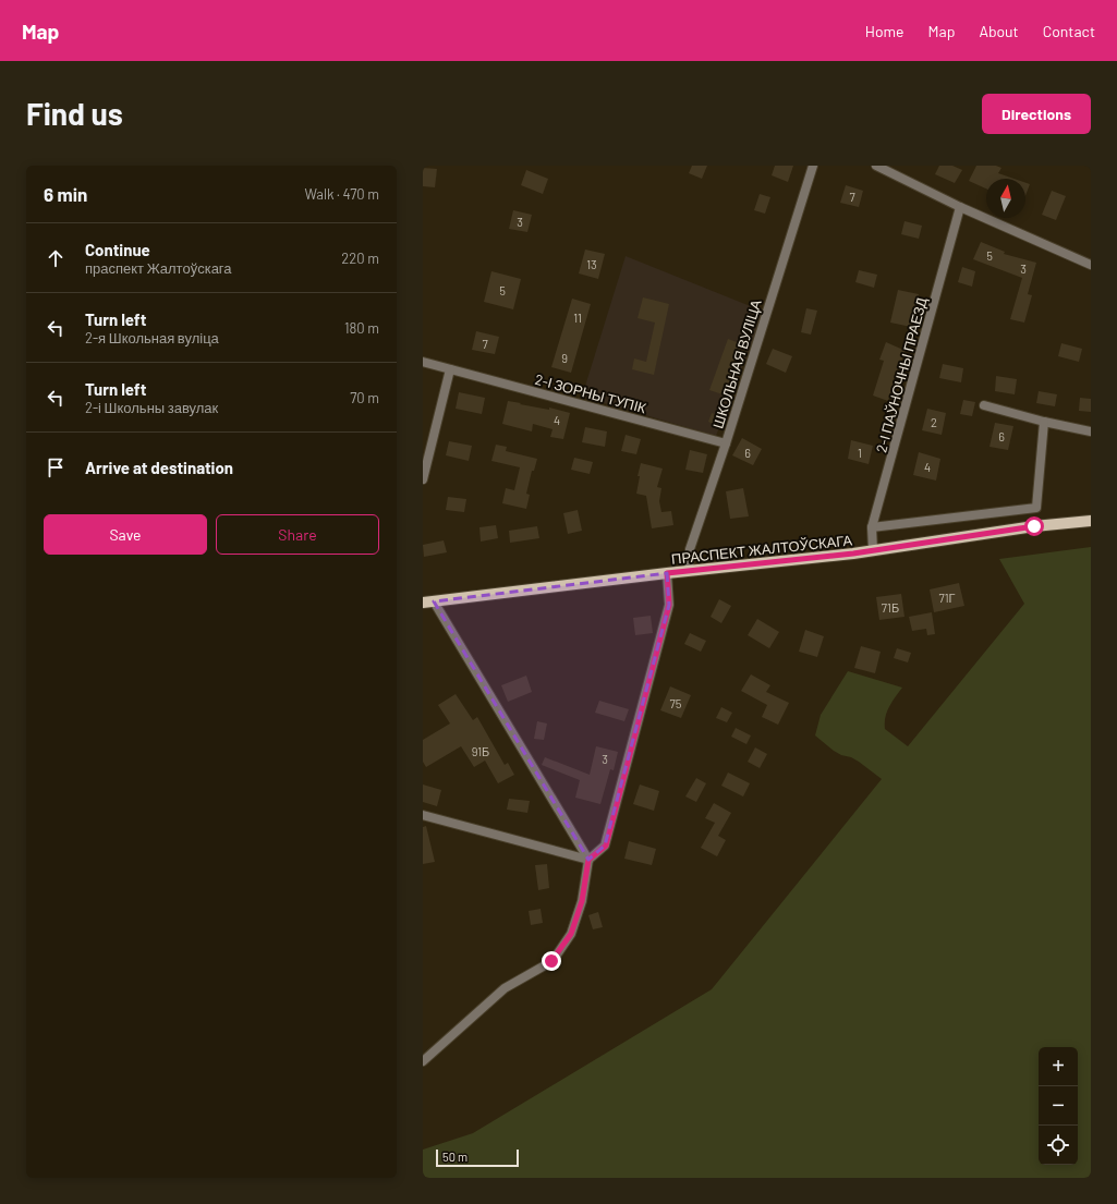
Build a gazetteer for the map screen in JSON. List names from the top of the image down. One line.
{"streets":{"main road":["ПРАСПЕКТ ЖАЛТОЎСКАГА"],"street":["ШКОЛЬНАЯ ВУЛІЦА","2-І ПАЎНОЧНЫ ПРАЕЗД","2-І ЗОРНЫ ТУПІК"]},"crossings":[["ШКОЛЬНАЯ ВУЛІЦА","2-І ЗОРНЫ ТУПІК"],["ШКОЛЬНАЯ ВУЛІЦА","ПРАСПЕКТ ЖАЛТОЎСКАГА"],["2-І ПАЎНОЧНЫ ПРАЕЗД","ПРАСПЕКТ ЖАЛТОЎСКАГА"]],"house_numbers":["7","3","5","13","3","5","11","7","9","4","2","6","6","1","4","71Г","71Б","75","91Б","3"],"scale_bar":"50 m","north":"top","page":{"header":"Map","nav":["Home","Map","About","Contact"],"buttons":["Directions",["Save","Share"]],"title":"Find us","heading":["6 min","Walk · 470 m"],"list":[["Continue","праспект Жалтоўскага","220 m"],["Turn left","2-я Школьная вуліца","180 m"],["Turn left","2-і Школьны завулак","70 m"],"Arrive at destination"],"map_buttons":["+","−"],"scale":"50 m"}}
